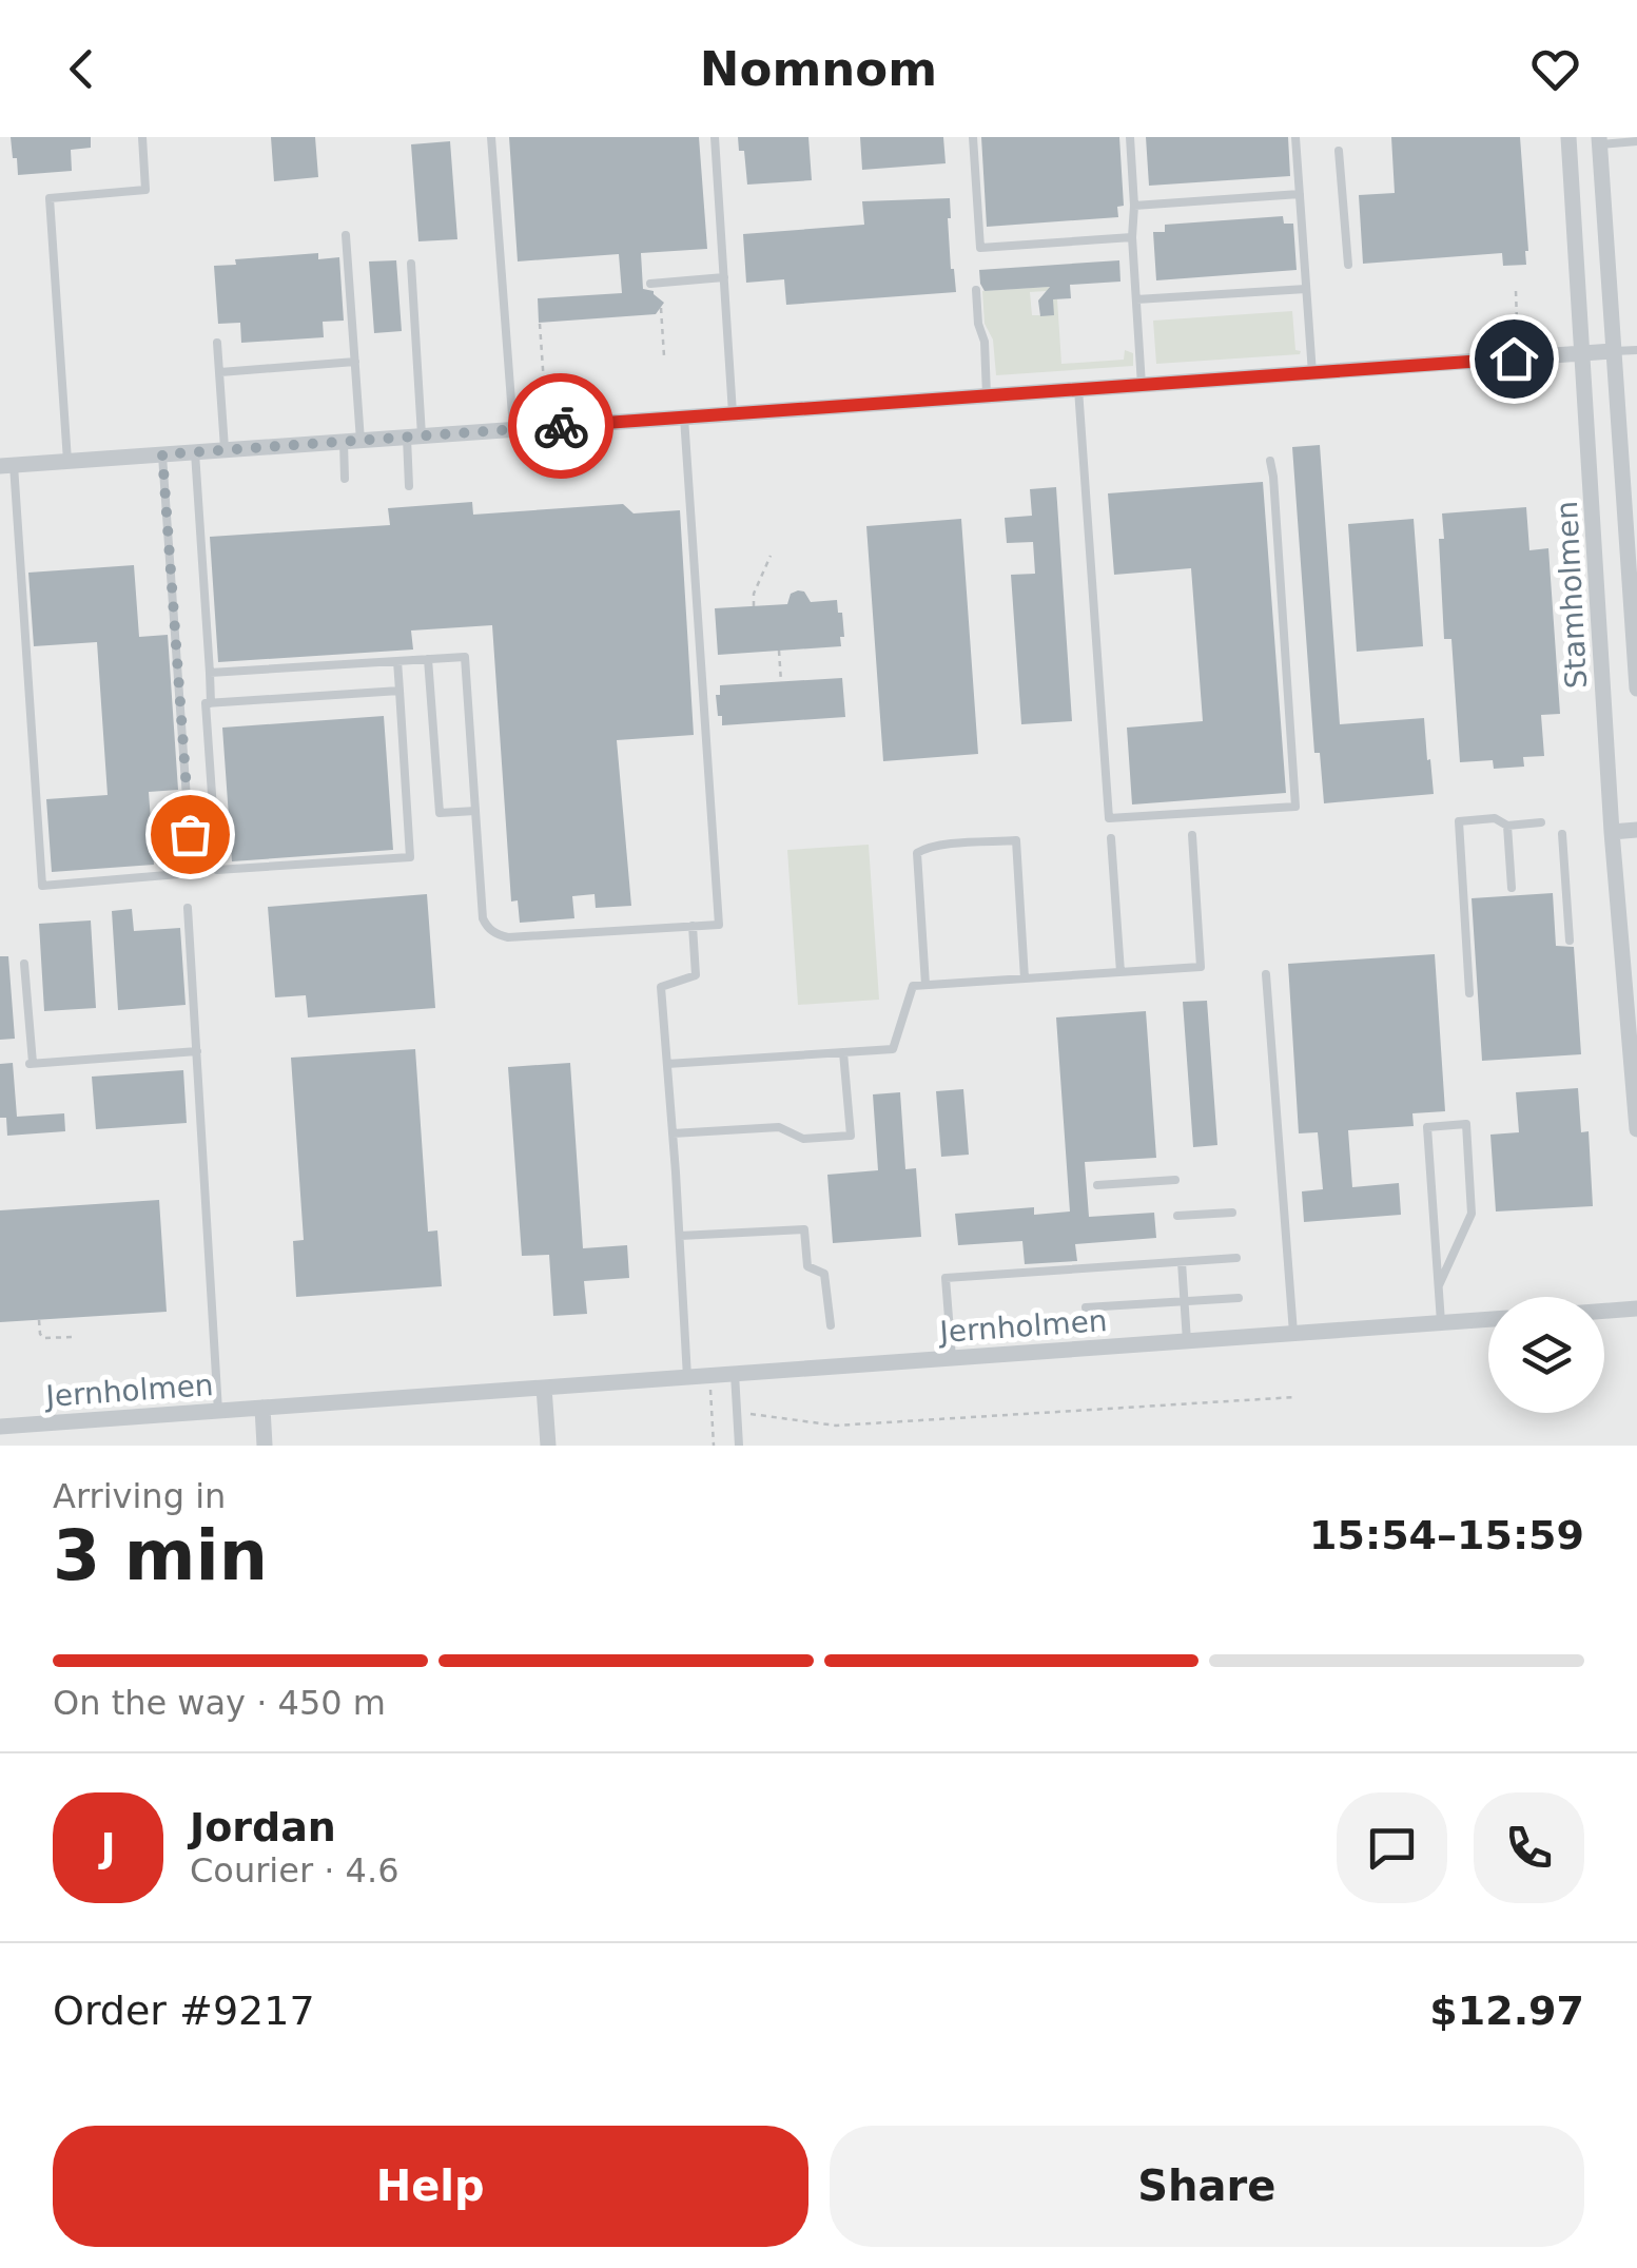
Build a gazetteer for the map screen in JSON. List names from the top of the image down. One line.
{"streets":{"street":["Stamholmen","Jernholmen"]},"page":{"header":"Nomnom","heading":["3 min","Arriving in","15:54–15:59"],"panel":["Jordan","Courier · 4.6","Order #9217","$12.97"],"bar":"On the way · 450 m","round":"J","buttons":["Help","Share"]}}
